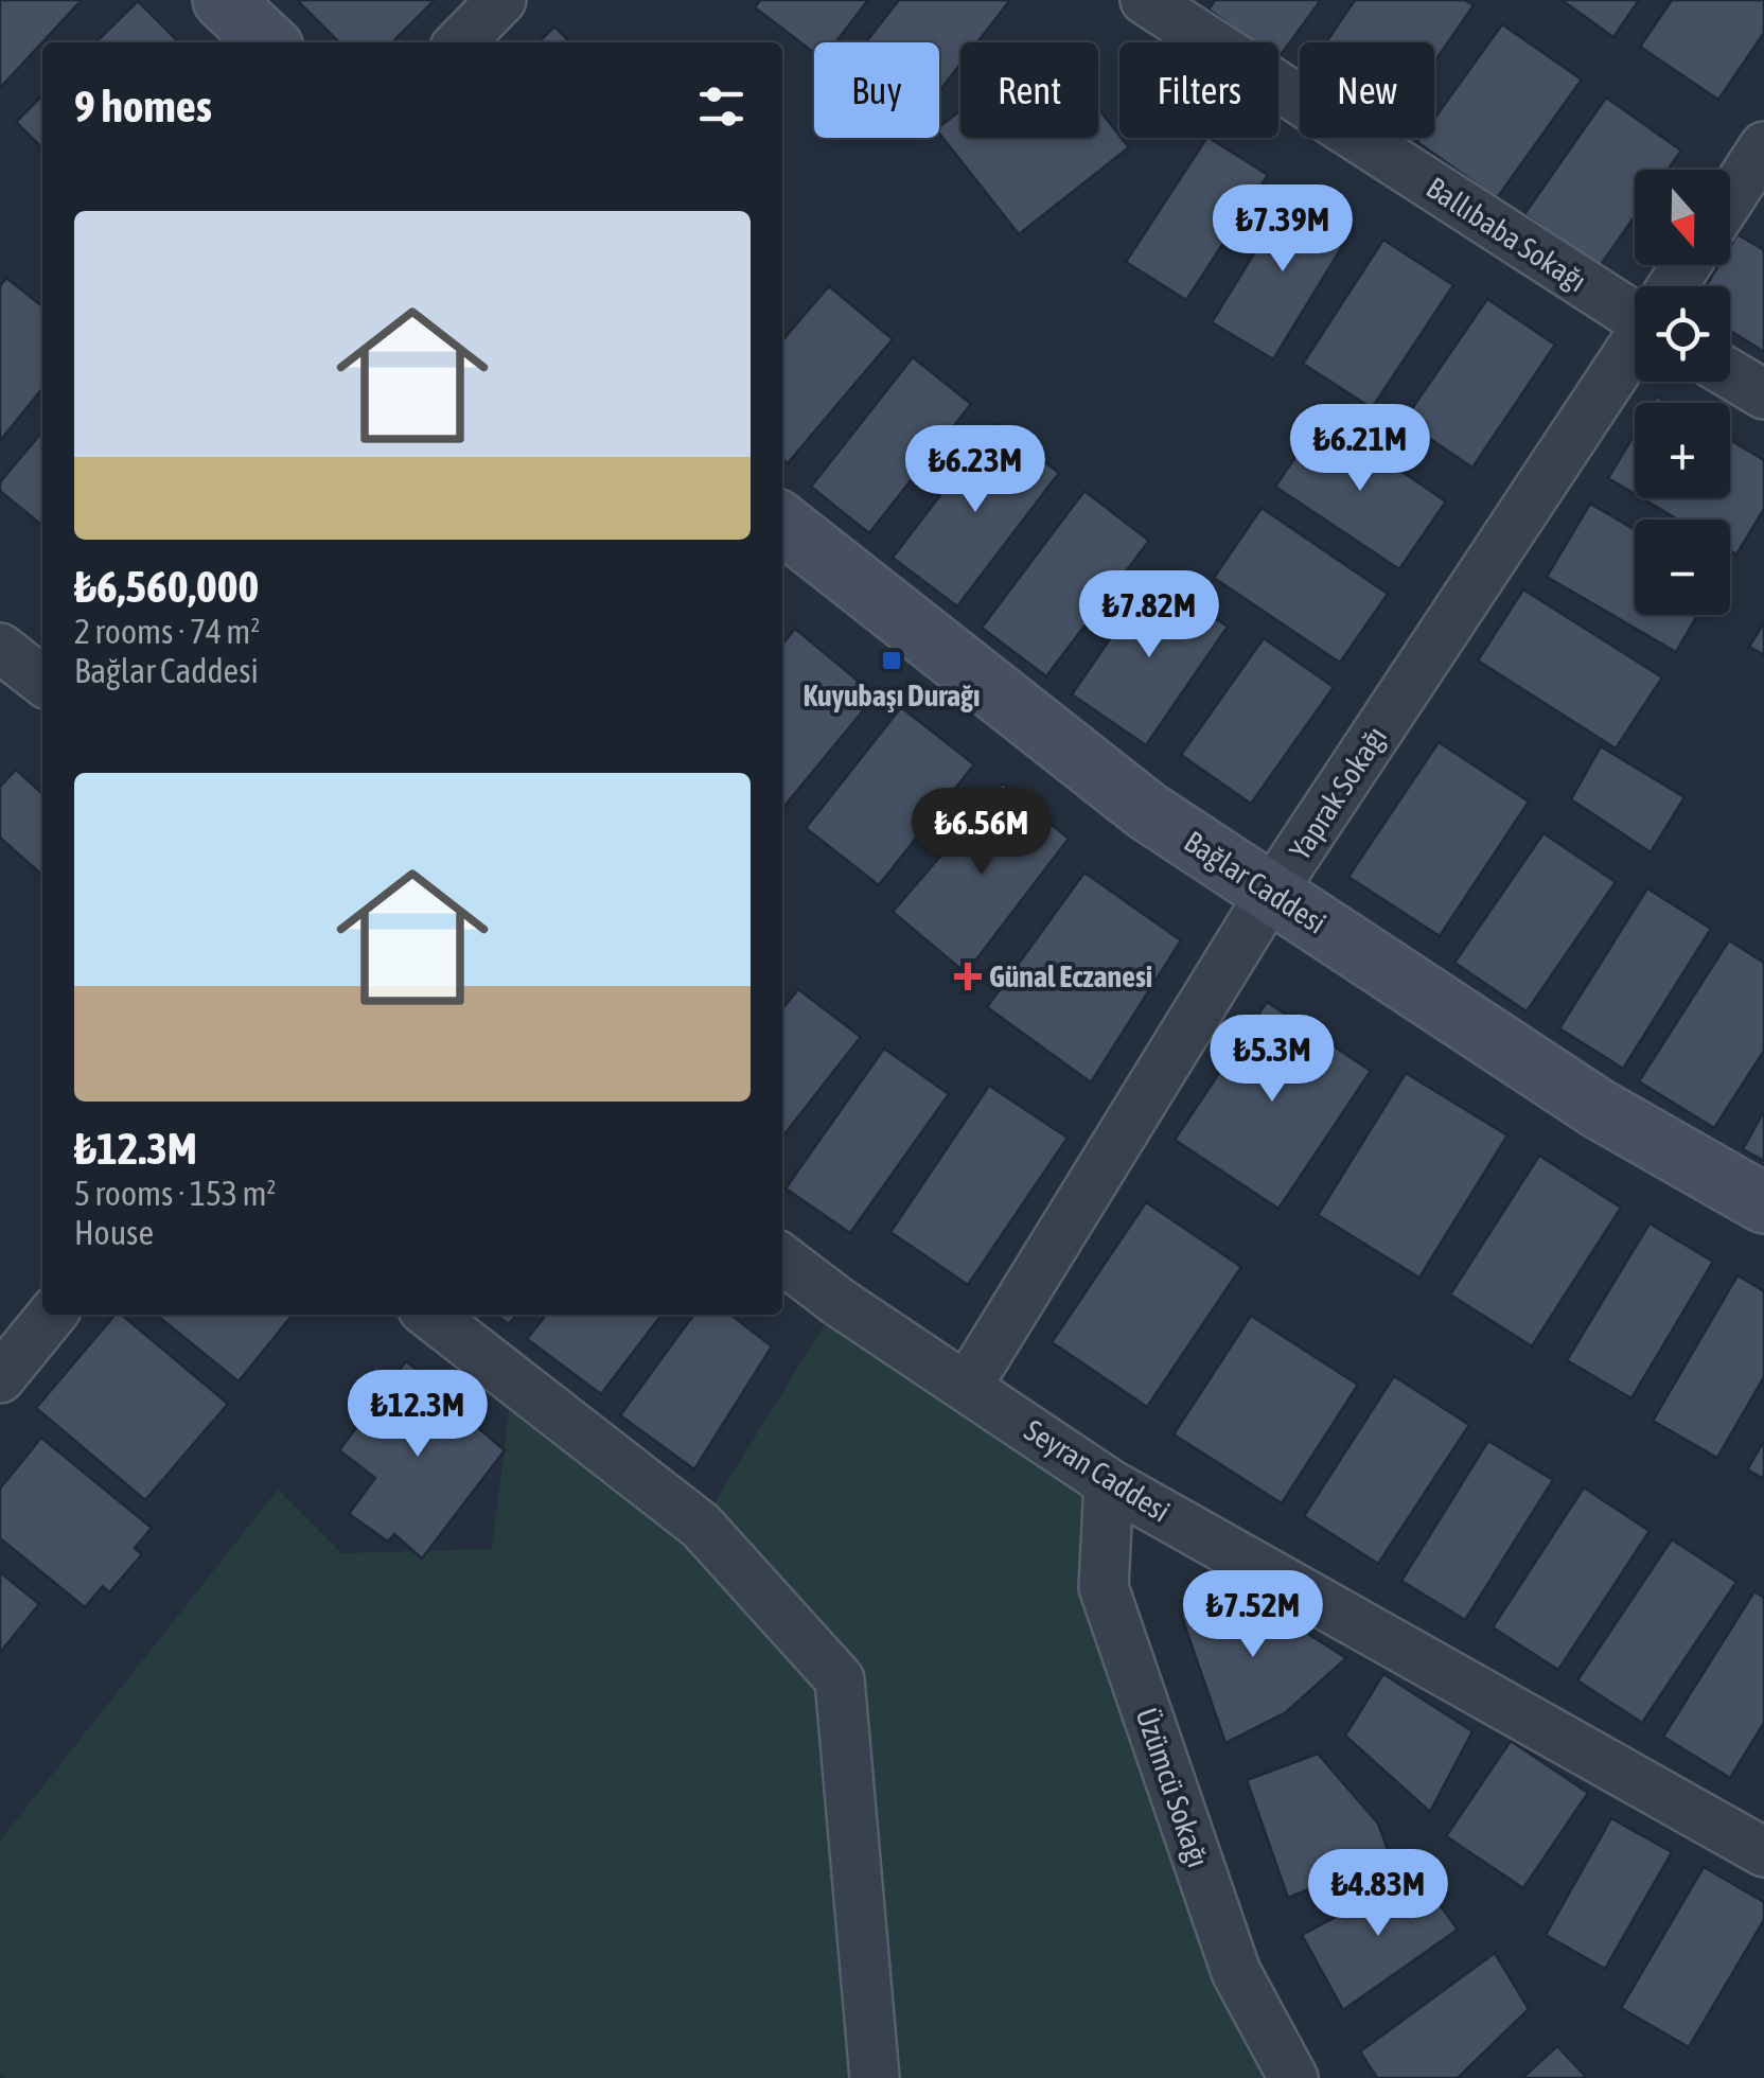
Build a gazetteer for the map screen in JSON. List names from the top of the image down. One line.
{"streets":{"main road":["Bağlar Caddesi"],"street":["Ballıbaba Sokağı","Yaprak Sokağı","Seyran Caddesi","Üzümcü Sokağı"]},"crossings":[["Yaprak Sokağı","Bağlar Caddesi"],["Yaprak Sokağı","Seyran Caddesi"],["Seyran Caddesi","Üzümcü Sokağı"]],"places":{"transit":["Kuyubaşı Durağı"],"health":["Günal Eczanesi"]},"north":"bottom","page":{"chip":["Buy","Rent","Filters","New"],"heading":"9 homes","map_buttons":["+","−"],"list":[{"name":"₺6,560,000","note":"2 rooms · 74 m² · Bağlar Caddesi"},{"name":"₺12.3M","note":"5 rooms · 153 m² · House"}],"price":["₺7.39M","₺6.21M","₺6.23M","₺7.82M","₺6.56M","₺5.3M","₺12.3M","₺7.52M","₺4.83M"]}}
